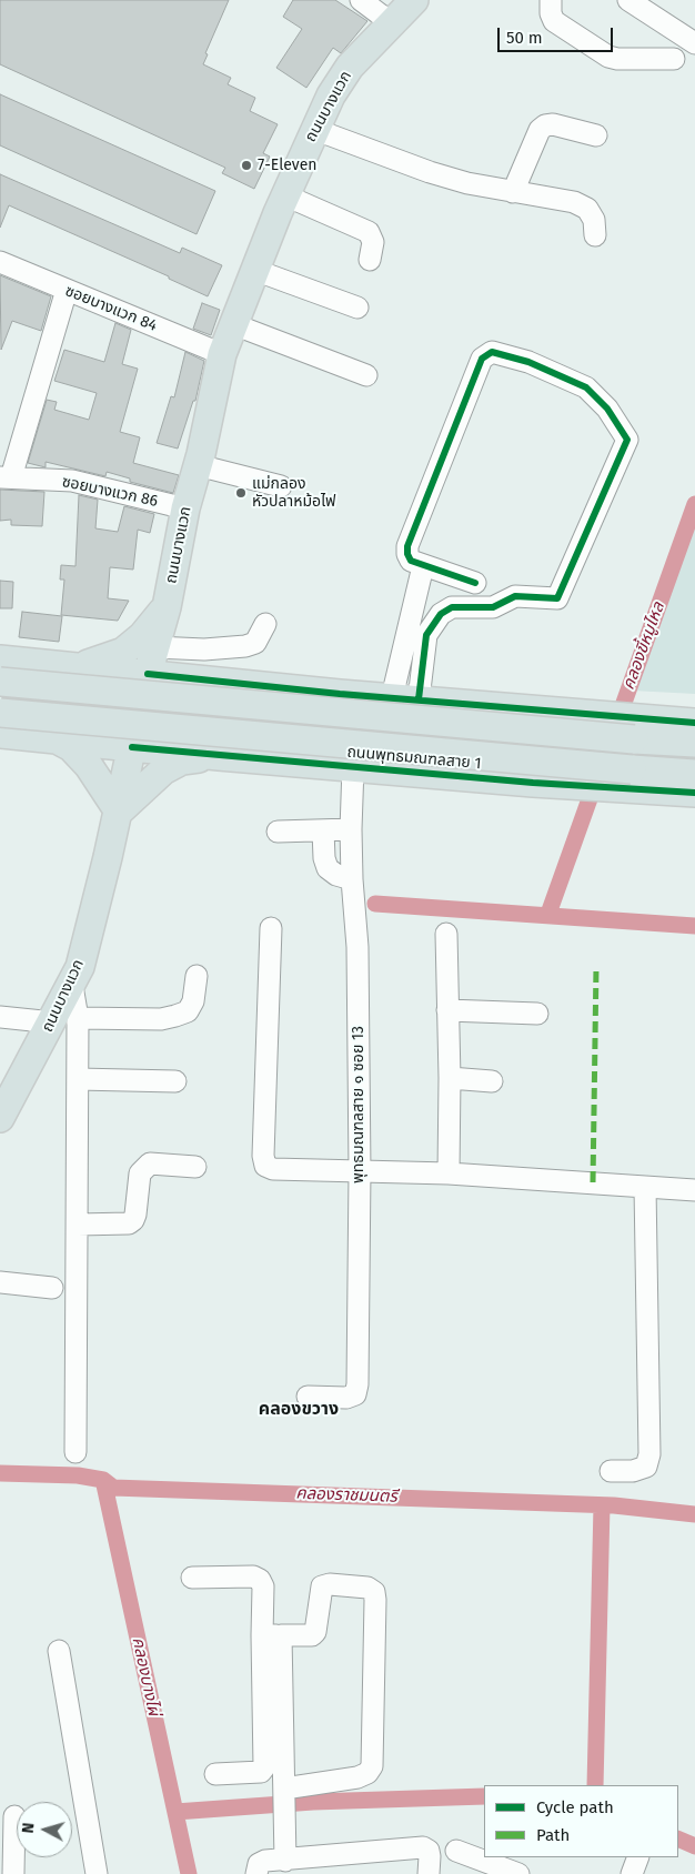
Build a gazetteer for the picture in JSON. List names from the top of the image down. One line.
{"streets":{"main road":["ถนนบางแวก","ถนนพุทธมณฑลสาย 1"],"street":["ซอยบางแวก 84","ซอยบางแวก 86","พุทธมณฑลสาย ๑ ซอย 13"]},"crossings":[["ถนนบางแวก","ซอยบางแวก 84"],["ถนนบางแวก","ซอยบางแวก 86"],["ถนนบางแวก","ถนนพุทธมณฑลสาย 1"],["ถนนพุทธมณฑลสาย 1","พุทธมณฑลสาย ๑ ซอย 13"]],"districts":["คลองขวาง"],"water":["คลองขี้หมูไหล","คลองราชมนตรี","คลองบางไผ่"],"places":["7-Eleven","แม่กลอง หัวปลาหม้อไฟ"],"legend":["Cycle path","Path"],"scale_bar":"50 m","north":"left"}
